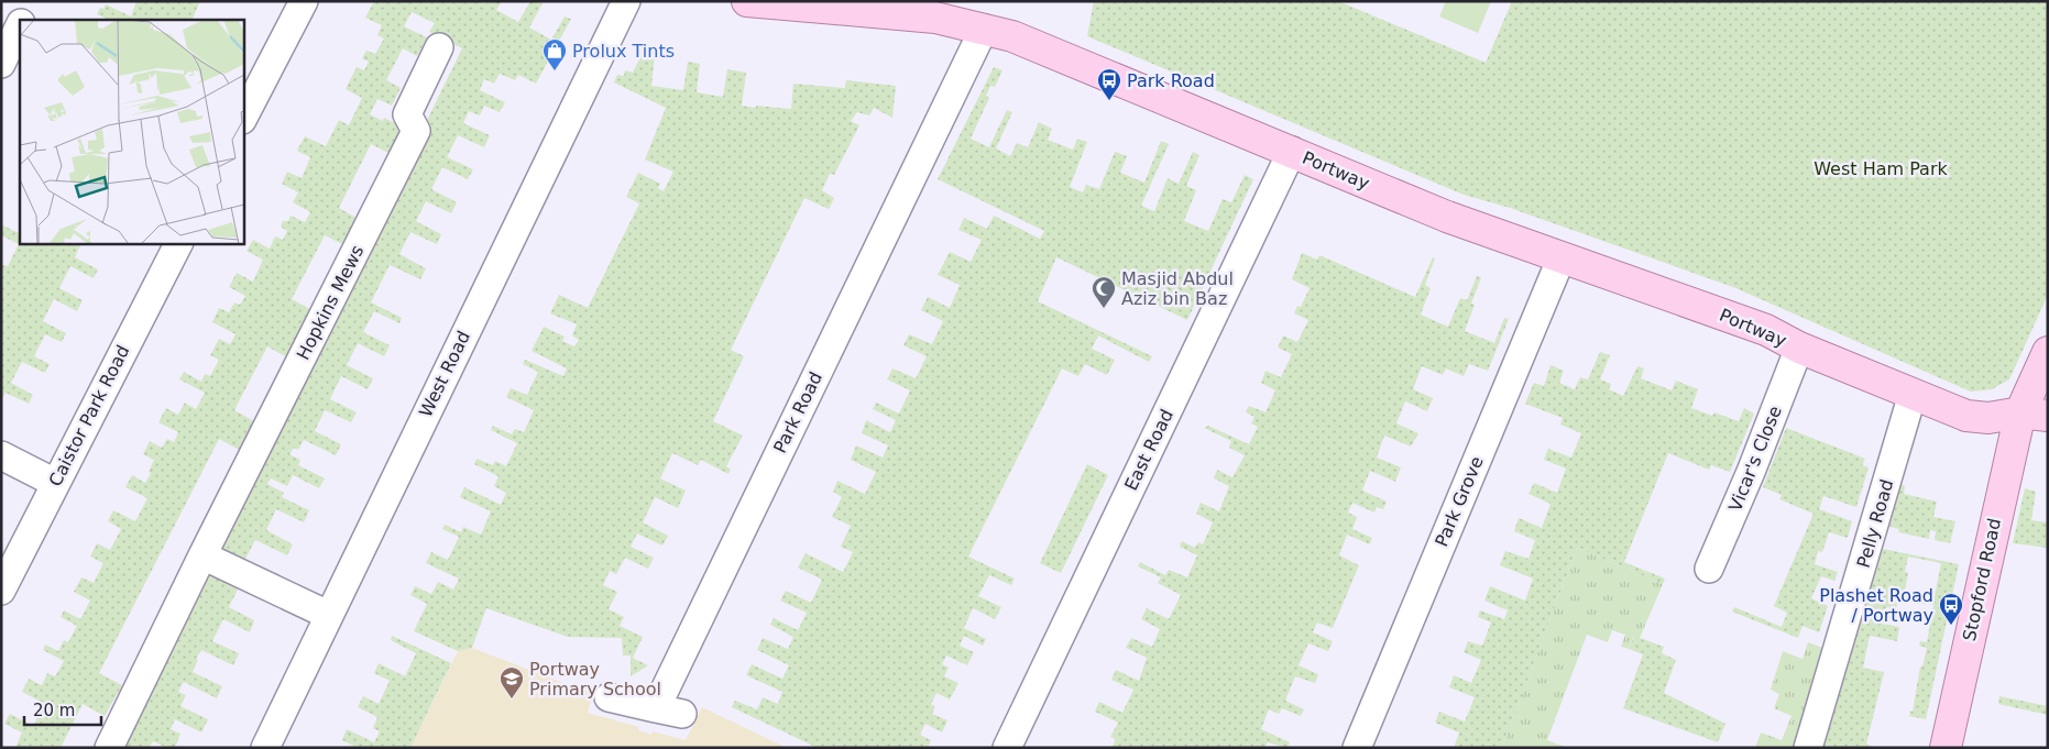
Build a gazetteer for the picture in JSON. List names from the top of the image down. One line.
{"streets":{"main road":["Portway","Stopford Road"],"street":["Hopkins Mews","West Road","Park Road","Caistor Park Road","East Road","Vicar's Close","Park Grove","Pelly Road"]},"crossings":[["Portway","Park Road"],["Portway","East Road"],["Portway","Vicar's Close"],["Portway","Park Grove"],["Portway","Pelly Road"],["Portway","Stopford Road"]],"parks":["West Ham Park"],"places":{"shop":["Prolux Tints"],"bus stop":["Park Road","Plashet Road / Portway"],"mosque":["Masjid Abdul Aziz bin Baz"],"school or university":["Portway Primary School"]},"scale_bar":"20 m"}
